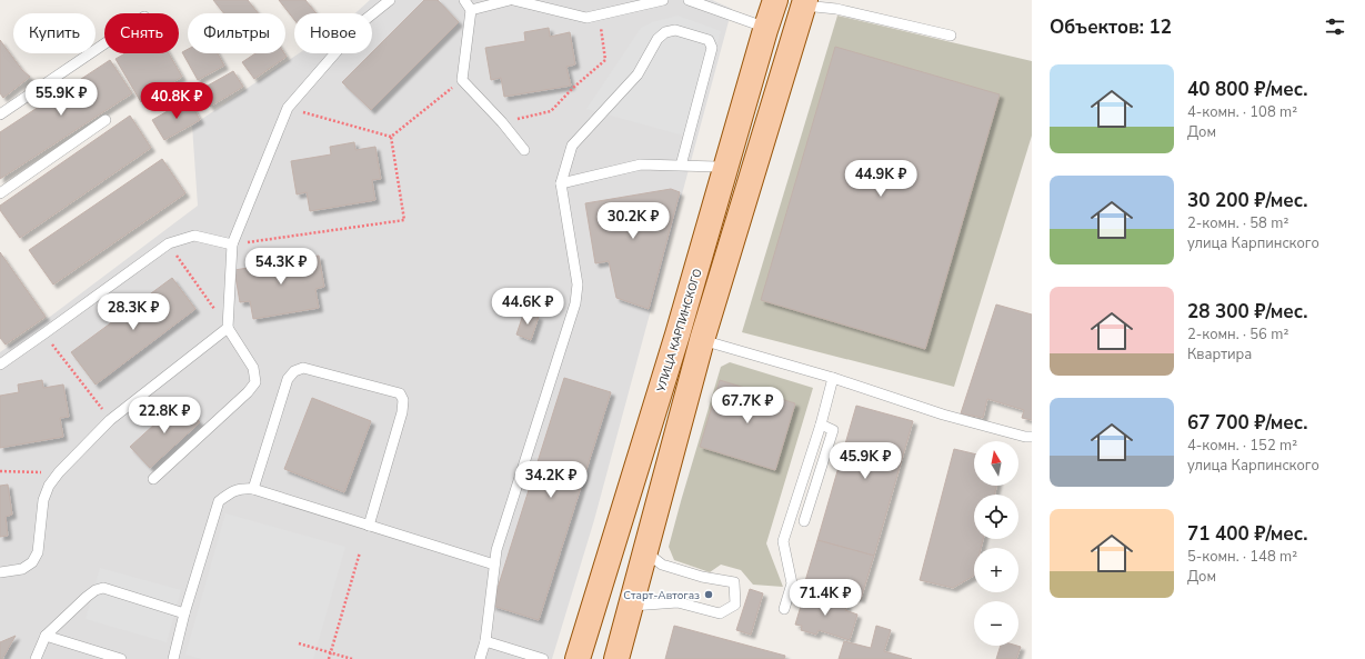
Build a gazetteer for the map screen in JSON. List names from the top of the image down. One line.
{"streets":{"main road":["УЛИЦА КАРПИНСКОГО"]},"places":["Старт-Автогаз"],"north":"top","page":{"heading":"Объектов: 12","chip":["Купить","Снять","Фильтры","Новое"],"list":[{"name":"40 800 ₽/мес.","note":"4-комн. · 108 m² · Дом"},{"name":"30 200 ₽/мес.","note":"2-комн. · 58 m² · улица Карпинского"},{"name":"28 300 ₽/мес.","note":"2-комн. · 56 m² · Квартира"},{"name":"67 700 ₽/мес.","note":"4-комн. · 152 m² · улица Карпинского"},{"name":"71 400 ₽/мес.","note":"5-комн. · 148 m² · Дом"}],"price":["55.9K ₽","40.8K ₽","44.9K ₽","30.2K ₽","54.3K ₽","44.6K ₽","28.3K ₽","67.7K ₽","22.8K ₽","45.9K ₽","34.2K ₽","71.4K ₽"],"map_buttons":["+","−"]}}
